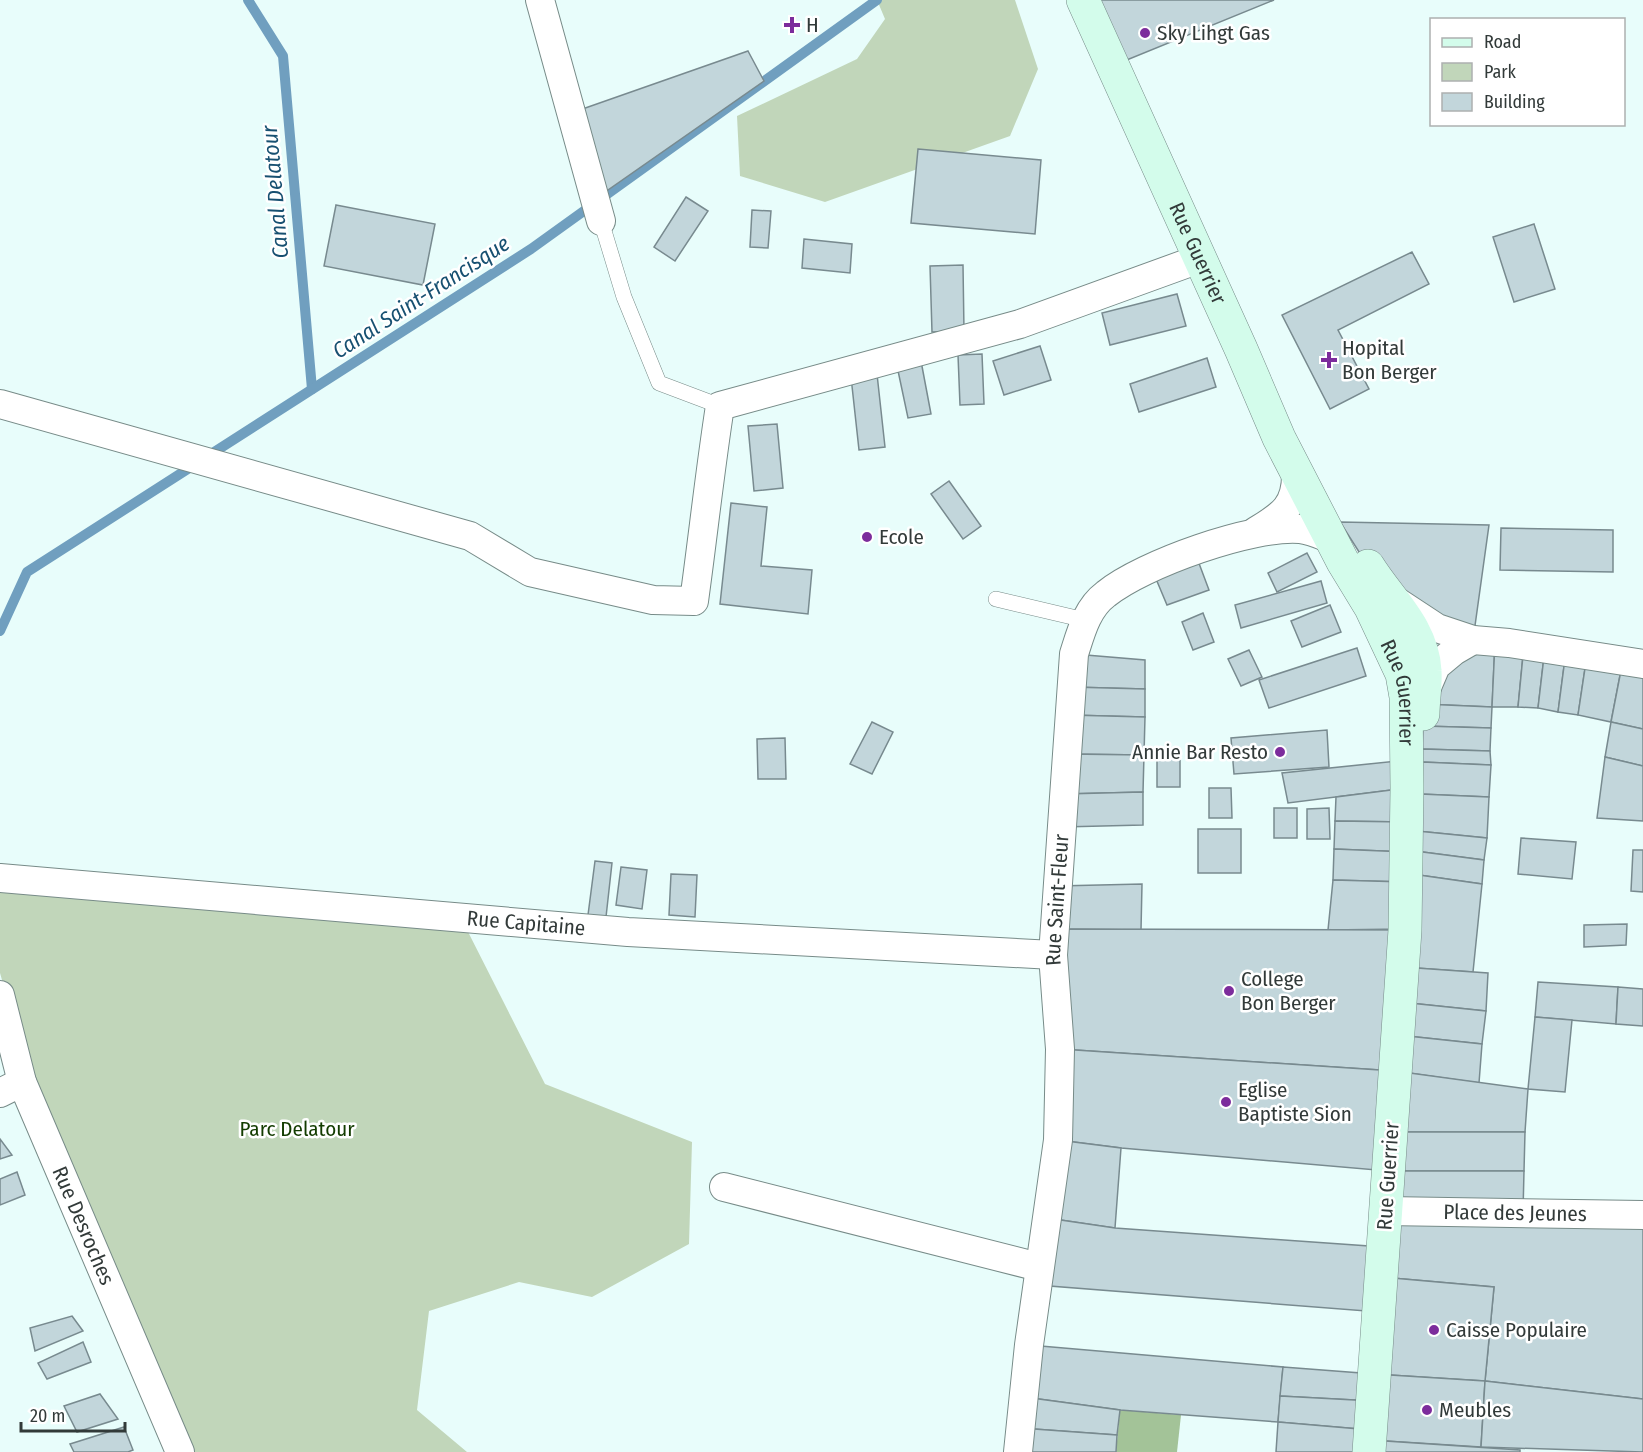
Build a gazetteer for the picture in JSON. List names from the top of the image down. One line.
{"streets":{"main road":["Rue Guerrier"],"street":["Rue Saint-Fleur","Rue Capitaine","Place des Jeunes","Rue Desroches"]},"crossings":[["Rue Guerrier","Rue Saint-Fleur"],["Rue Guerrier","Place des Jeunes"],["Rue Saint-Fleur","Rue Capitaine"]],"water":["Canal Delatour","Canal Saint-Francisque"],"parks":["Parc Delatour"],"places":{"health":["H","Hopital Bon Berger"],"other":["Sky Lihgt Gas","Ecole","Annie Bar Resto","College Bon Berger","Eglise Baptiste Sion","Caisse Populaire","Meubles"]},"legend":["Road","Park","Building"],"scale_bar":"20 m"}
